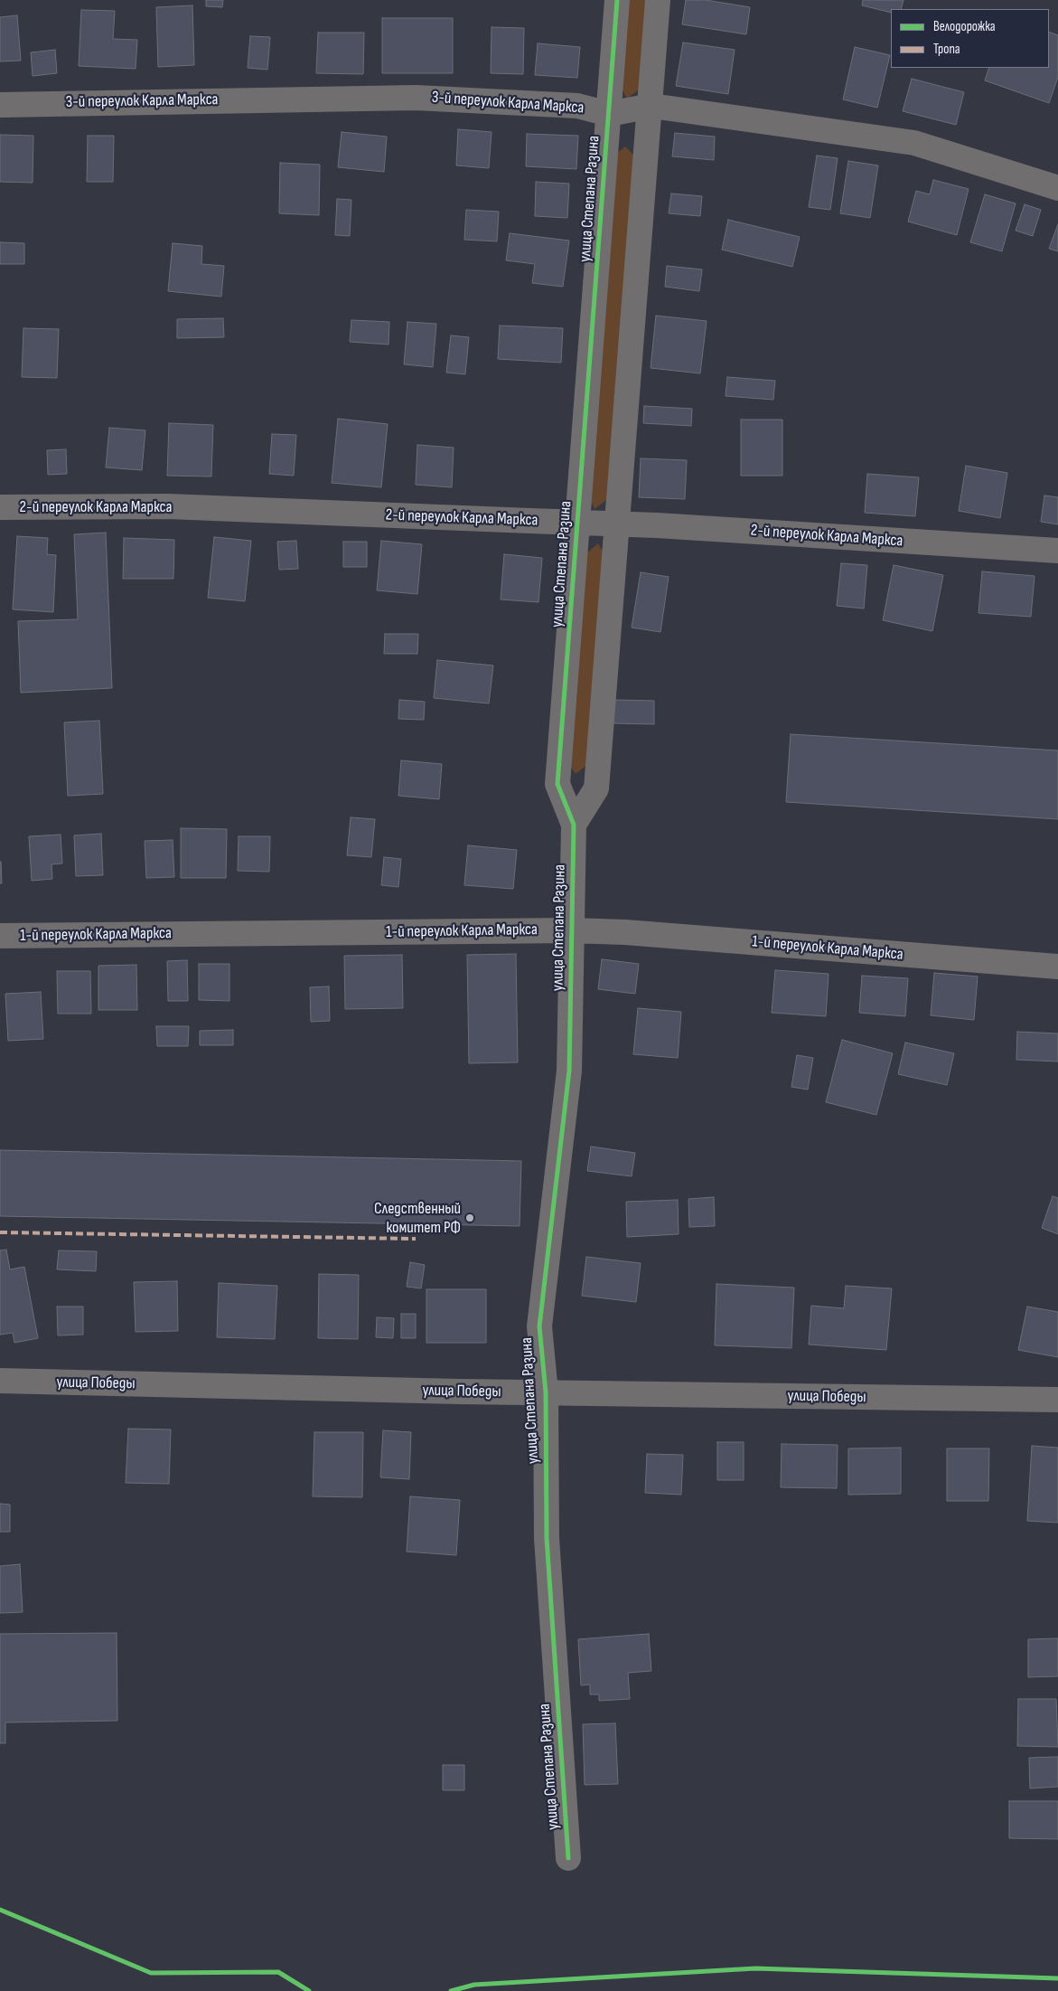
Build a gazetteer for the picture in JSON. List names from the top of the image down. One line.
{"streets":{"street":["3-й переулок Карла Маркса","улица Степана Разина","2-й переулок Карла Маркса","1-й переулок Карла Маркса","улица Победы"]},"crossings":[["3-й переулок Карла Маркса","улица Степана Разина"],["улица Степана Разина","2-й переулок Карла Маркса"],["улица Степана Разина","1-й переулок Карла Маркса"],["улица Степана Разина","улица Победы"]],"places":["Следственный комитет РФ"],"legend":["Велодорожка","Тропа"]}
